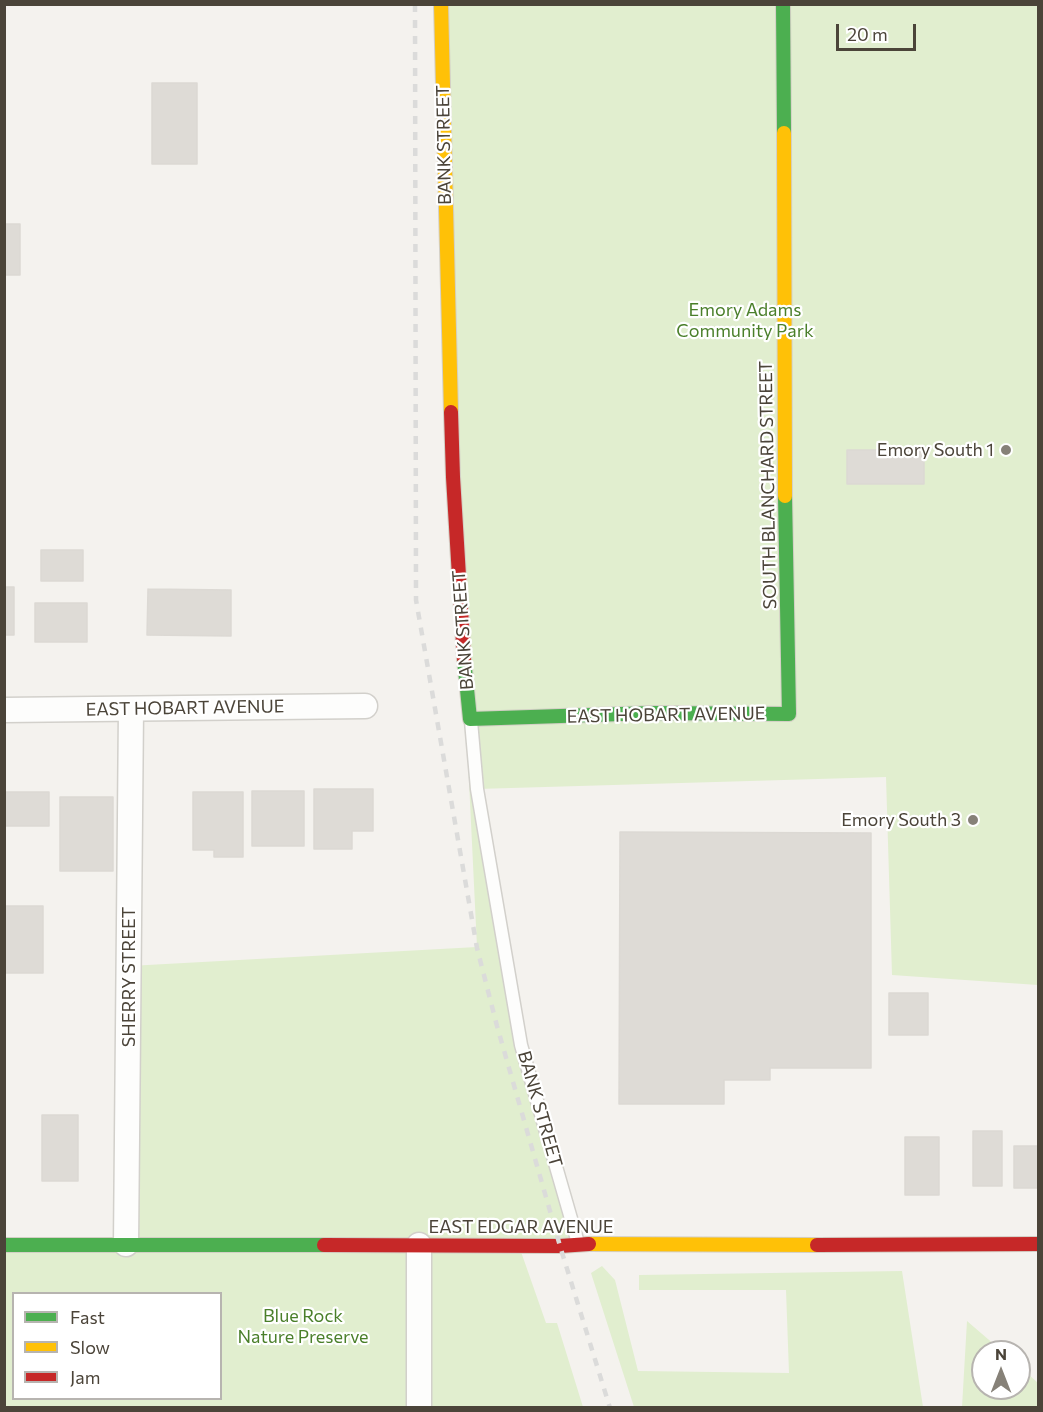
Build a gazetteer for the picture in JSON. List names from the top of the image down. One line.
{"streets":{"street":["BANK STREET","SOUTH BLANCHARD STREET","EAST HOBART AVENUE","SHERRY STREET","EAST EDGAR AVENUE"]},"crossings":[["BANK STREET","EAST HOBART AVENUE"],["BANK STREET","EAST EDGAR AVENUE"],["SOUTH BLANCHARD STREET","EAST HOBART AVENUE"],["EAST HOBART AVENUE","SHERRY STREET"],["SHERRY STREET","EAST EDGAR AVENUE"]],"parks":["Emory Adams Community Park","Blue Rock Nature Preserve"],"places":["Emory South 1","Emory South 3"],"legend":["Fast","Slow","Jam"],"scale_bar":"20 m","north":"top"}
